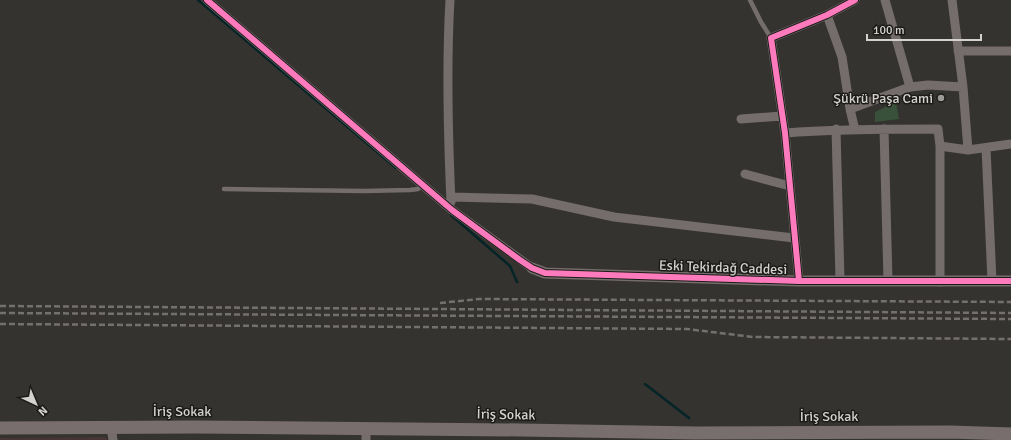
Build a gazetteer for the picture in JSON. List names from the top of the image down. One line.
{"streets":{"main road":["İriş Sokak"],"street":["Eski Tekirdağ Caddesi"]},"places":["Şükrü Paşa Cami"],"scale_bar":"100 m","north":"bottom right"}
